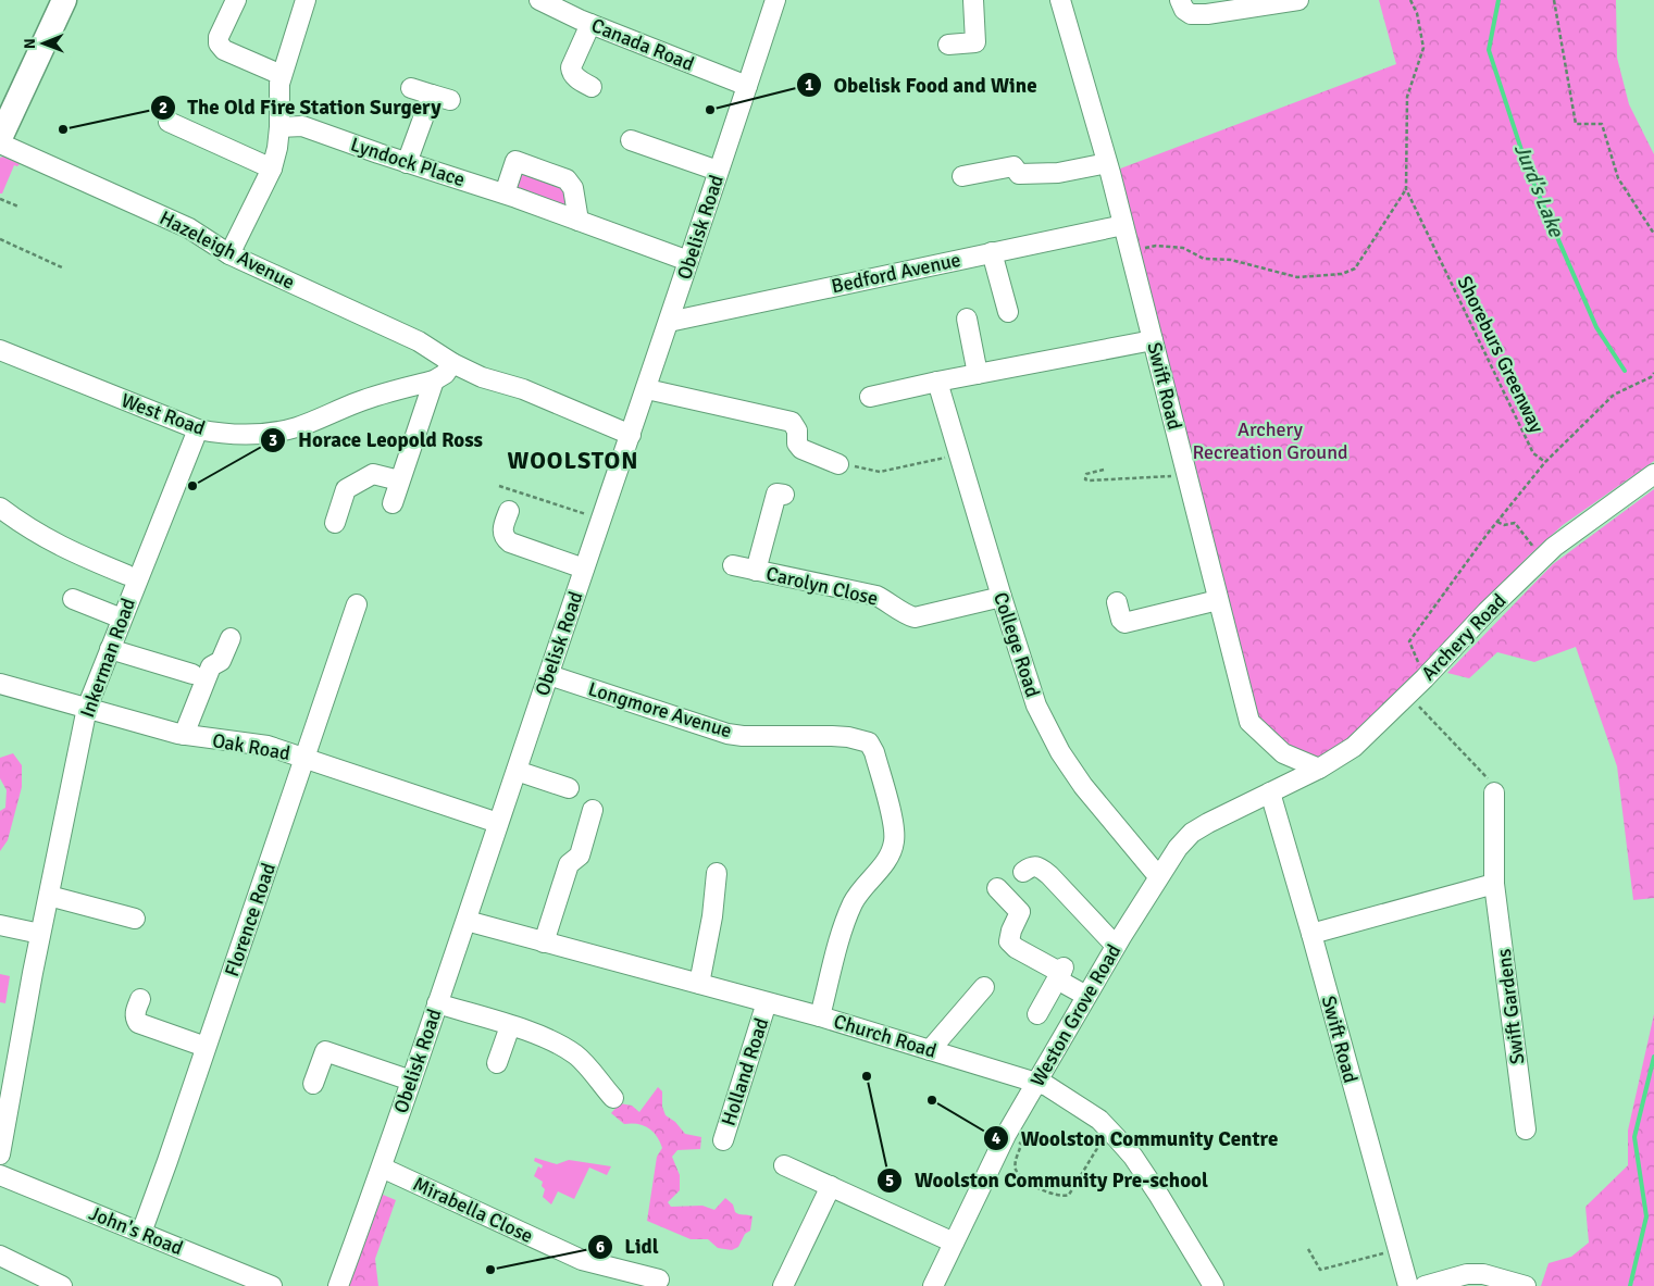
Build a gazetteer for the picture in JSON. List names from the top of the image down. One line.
{"streets":{"street":["Canada Road","Lyndock Place","Obelisk Road","Hazeleigh Avenue","Bedford Avenue","Swift Road","West Road","Carolyn Close","Archery Road","College Road","Inkerman Road","Longmore Avenue","Oak Road","Florence Road","Swift Gardens","Weston Grove Road","Church Road","Holland Road","Mirabella Close","John's Road"],"path":["Shoreburs Greenway"]},"crossings":[["Canada Road","Obelisk Road"],["Lyndock Place","Obelisk Road"],["Obelisk Road","Bedford Avenue"],["Obelisk Road","Longmore Avenue"],["Obelisk Road","Oak Road"],["Obelisk Road","Church Road"],["Obelisk Road","Mirabella Close"],["Hazeleigh Avenue","West Road"],["Bedford Avenue","Swift Road"],["Swift Road","Archery Road"],["Swift Road","Weston Grove Road"],["West Road","Inkerman Road"],["Carolyn Close","College Road"],["Archery Road","Weston Grove Road"],["College Road","Weston Grove Road"],["Inkerman Road","Oak Road"],["Longmore Avenue","Church Road"],["Oak Road","Florence Road"],["Florence Road","John's Road"],["Weston Grove Road","Church Road"],["Church Road","Holland Road"]],"districts":["WOOLSTON"],"water":["Jurd's Lake"],"parks":["Archery Recreation Ground"],"places":["Obelisk Food and Wine","The Old Fire Station Surgery","Horace Leopold Ross","Woolston Community Pre-school","Woolston Community Centre","Lidl"],"north":"left"}
